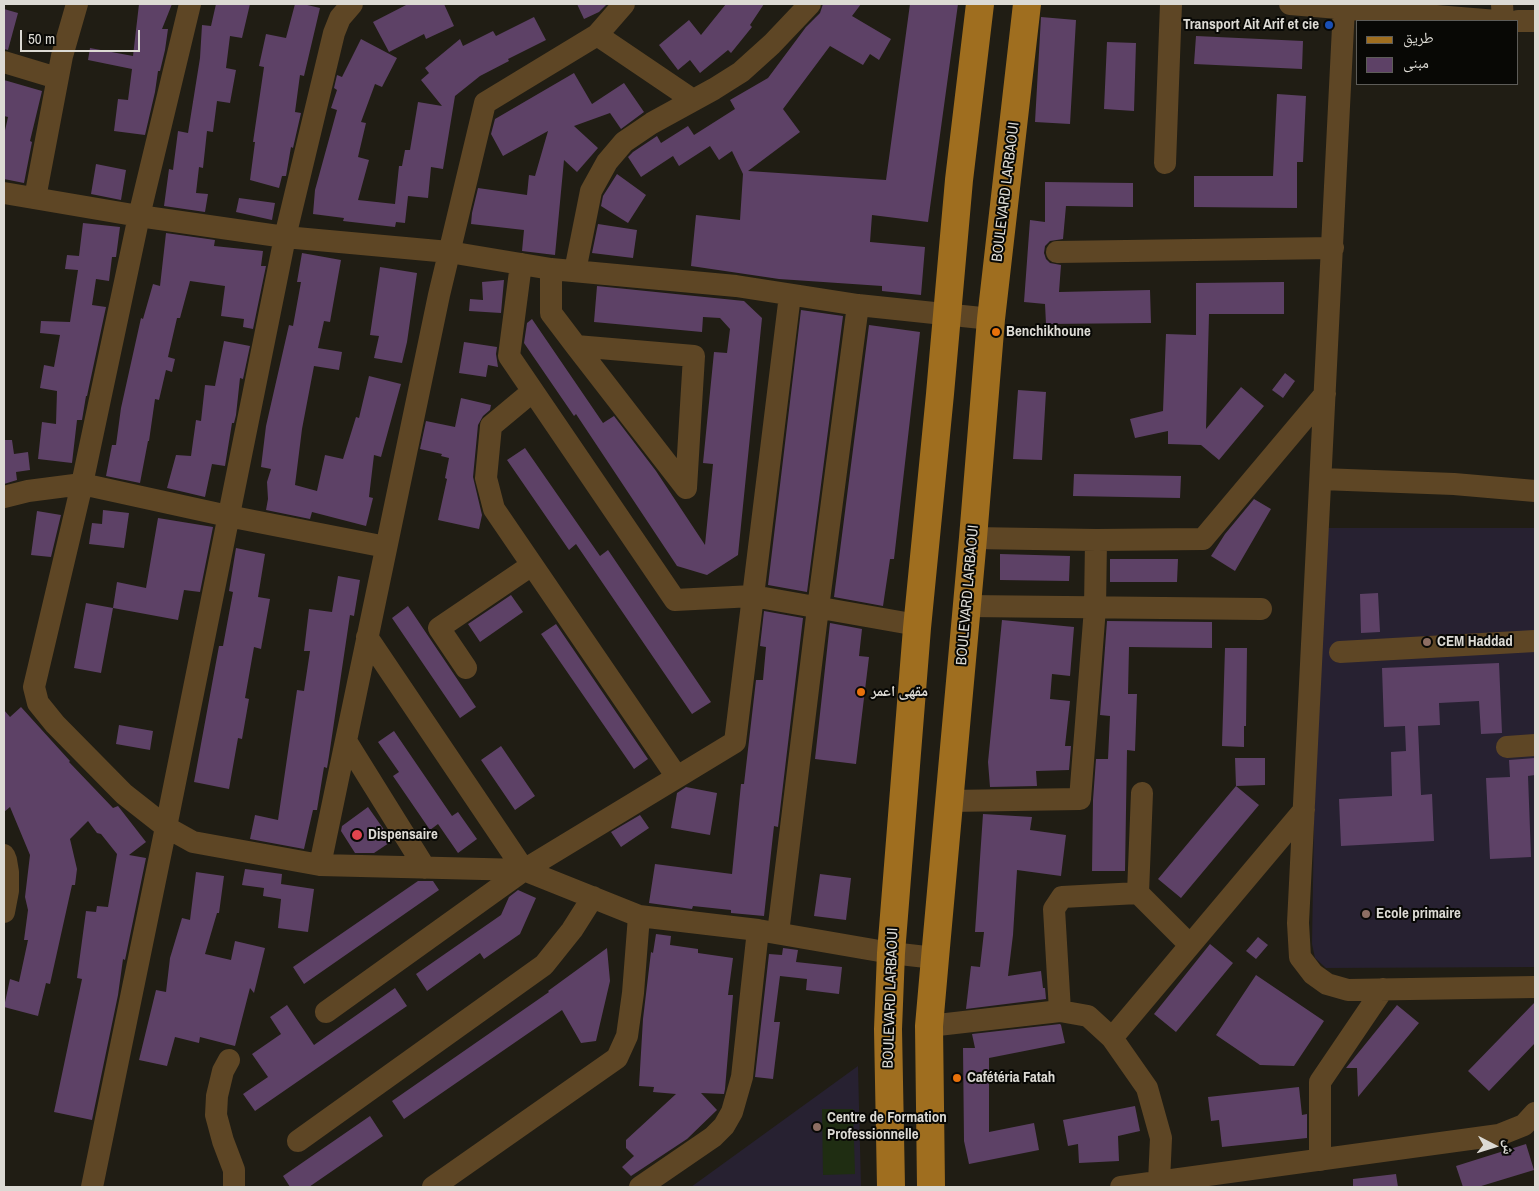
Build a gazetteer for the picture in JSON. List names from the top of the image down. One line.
{"streets":{"main road":["BOULEVARD LARBAOUI"]},"places":["Transport Ait Arif et cie","Benchikhoune","CEM Haddad","مقهى اعمر","Dispensaire","Ecole primaire","Cafétéria Fatah","Centre de Formation Professionnelle"],"legend":["طريق","مبنى"],"scale_bar":"50 m","north":"right"}
